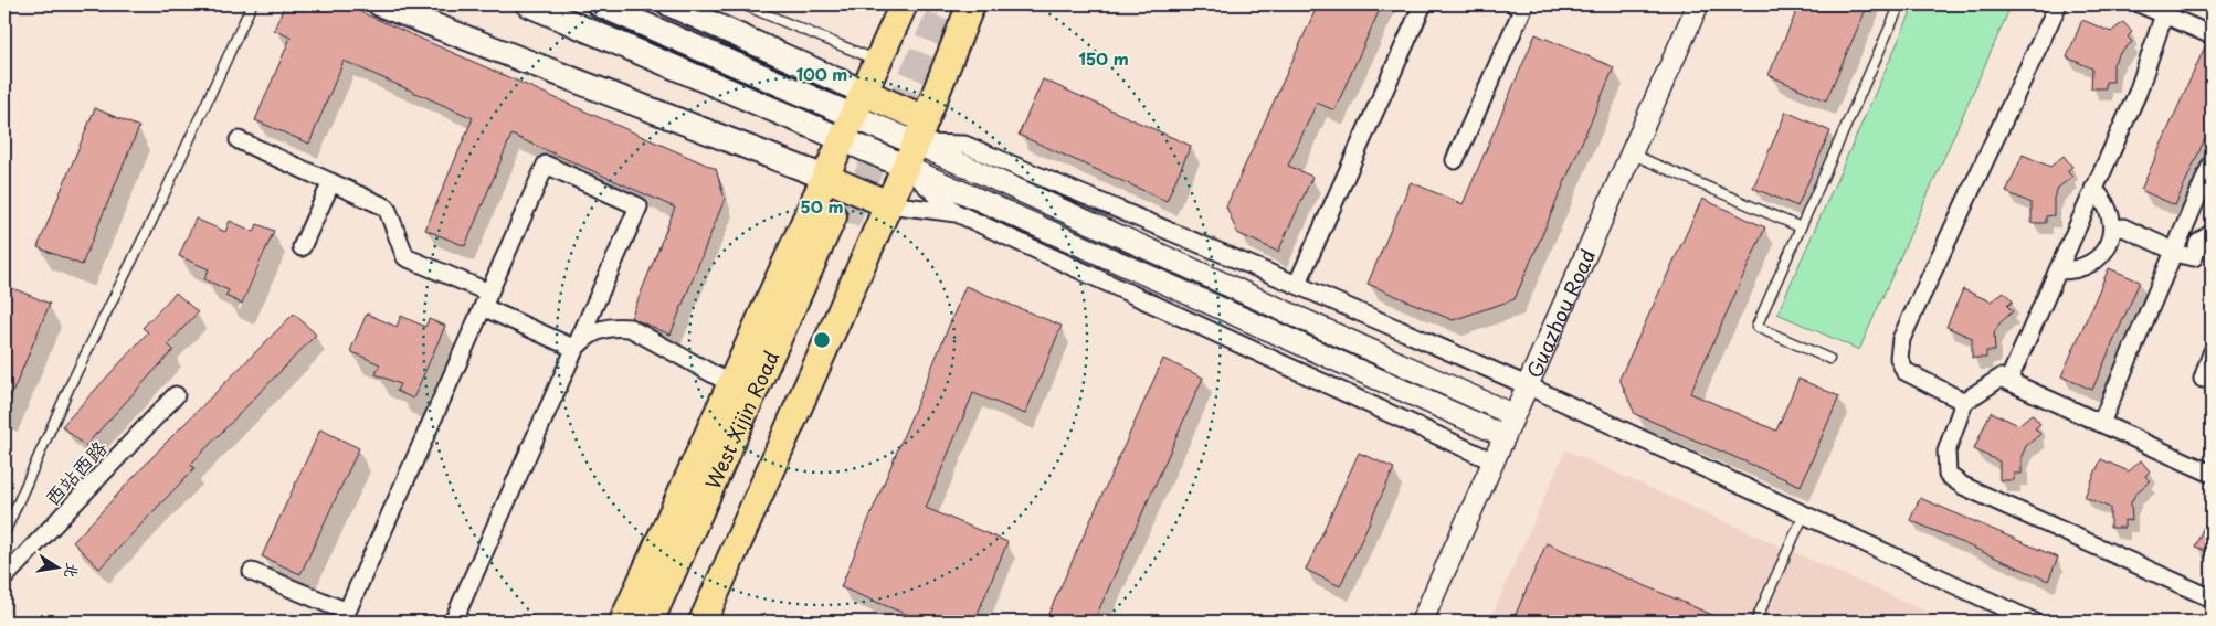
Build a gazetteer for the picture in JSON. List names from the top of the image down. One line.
{"streets":{"main road":["West Xijin Road"],"street":["Guazhou Road","西站西路"]},"north":"right","rings":["150 m","100 m","50 m"]}
